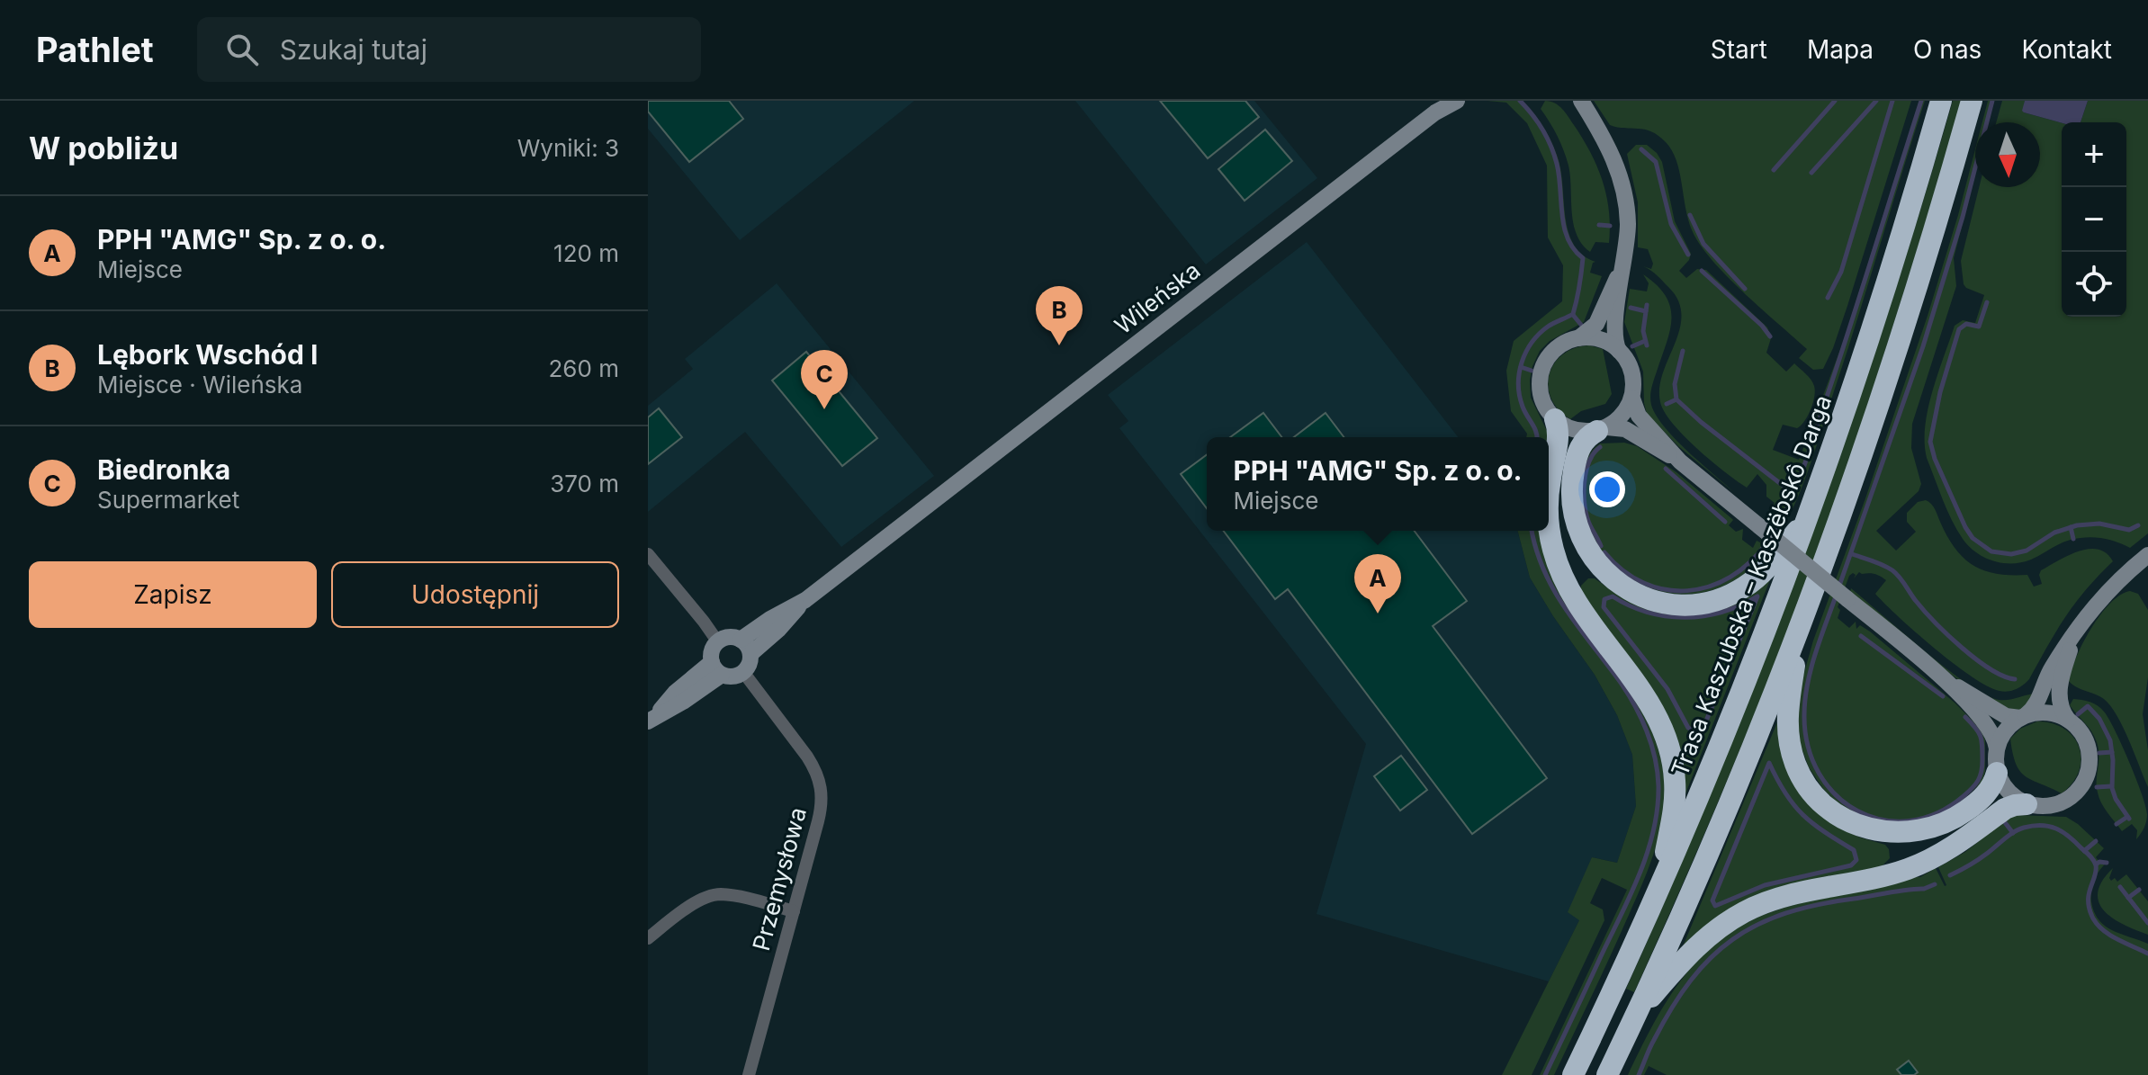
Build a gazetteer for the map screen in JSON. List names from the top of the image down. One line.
{"streets":{"highway":["Trasa Kaszubska – Kaszëbskô Darga"],"main road":["Wileńska"],"street":["Przemysłowa"]},"crossings":[["Wileńska","Przemysłowa"]],"north":"bottom","page":{"header":"Pathlet","search":"Szukaj tutaj","nav":["Start","Mapa","O nas","Kontakt"],"heading":["W pobliżu","Wyniki: 3"],"map_buttons":["+","−"],"list":[{"mark":"A","name":"PPH \"AMG\" Sp. z o. o.","note":"Miejsce","value":"120 m"},{"mark":"B","name":"Lębork Wschód I","note":"Miejsce · Wileńska","value":"260 m"},{"mark":"C","name":"Biedronka","note":"Supermarket","value":"370 m"}],"pins":["B","C","A"],"popup":["PPH \"AMG\" Sp. z o. o.","Miejsce"],"buttons":["Zapisz","Udostępnij"]}}
